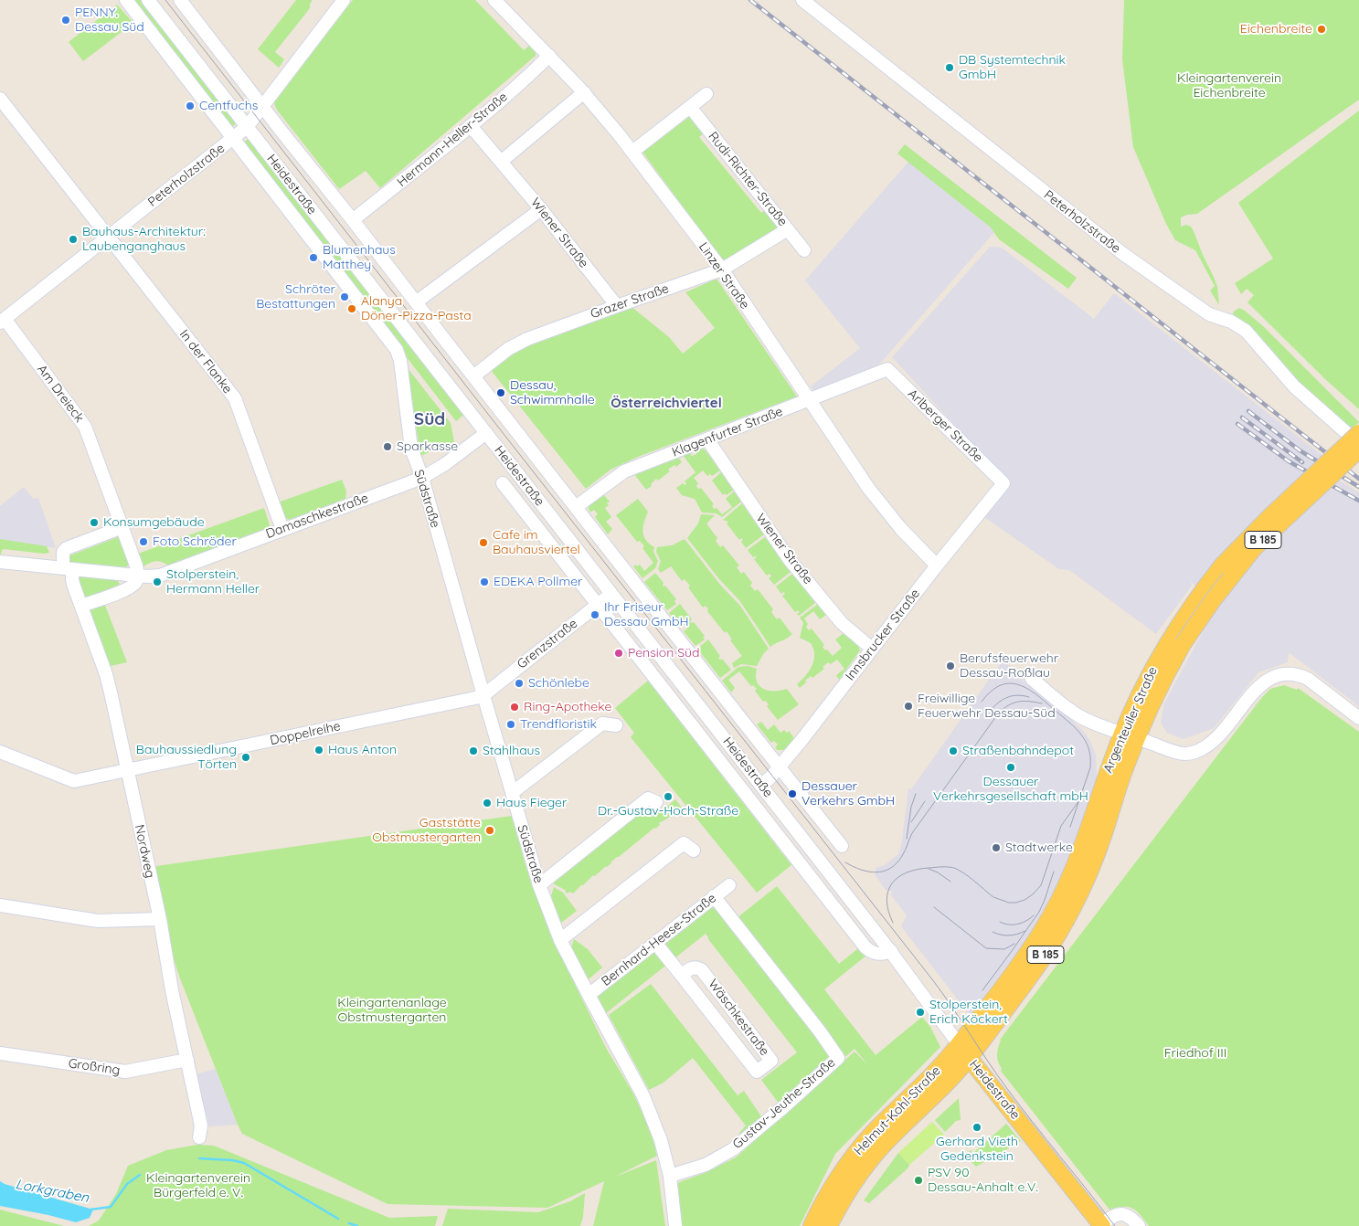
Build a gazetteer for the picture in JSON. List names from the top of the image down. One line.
{"streets":{"main road":["Heidestraße","B 185","Argenteuiler Straße","Helmut-Kohl-Straße"],"street":["Hermann-Heller-Straße","Peterholzstraße","Rudi-Richter-Straße","Wiener Straße","Linzer Straße","Grazer Straße","In der Flanke","Am Dreieck","Arlberger Straße","Klagenfurter Straße","Südstraße","Damaschkestraße","Innsbrucker Straße","Grenzstraße","Doppelreihe","Nordweg","Bernhard-Heese-Straße","Wäschkestraße","Großring","Gustav-Jeuthe-Straße"]},"crossings":[["Hermann-Heller-Straße","Heidestraße"],["Hermann-Heller-Straße","Wiener Straße"],["Hermann-Heller-Straße","Linzer Straße"],["Peterholzstraße","Heidestraße"],["Peterholzstraße","In der Flanke"],["Peterholzstraße","Am Dreieck"],["Rudi-Richter-Straße","Grazer Straße"],["Heidestraße","Grazer Straße"],["Heidestraße","Klagenfurter Straße"],["Heidestraße","Südstraße"],["Heidestraße","Damaschkestraße"],["Heidestraße","Innsbrucker Straße"],["Heidestraße","Grenzstraße"],["Heidestraße","Argenteuiler Straße"],["Heidestraße","Helmut-Kohl-Straße"],["Wiener Straße","Grazer Straße"],["Wiener Straße","Klagenfurter Straße"],["Wiener Straße","Innsbrucker Straße"],["Linzer Straße","Grazer Straße"],["Linzer Straße","Klagenfurter Straße"],["Linzer Straße","Innsbrucker Straße"],["In der Flanke","Damaschkestraße"],["Am Dreieck","Damaschkestraße"],["Arlberger Straße","Klagenfurter Straße"],["Arlberger Straße","Innsbrucker Straße"],["Südstraße","Damaschkestraße"],["Südstraße","Grenzstraße"],["Südstraße","Doppelreihe"],["Südstraße","Bernhard-Heese-Straße"],["Südstraße","Gustav-Jeuthe-Straße"],["Damaschkestraße","Nordweg"],["Grenzstraße","Doppelreihe"],["Argenteuiler Straße","Helmut-Kohl-Straße"],["Doppelreihe","Nordweg"],["Nordweg","Großring"],["Bernhard-Heese-Straße","Wäschkestraße"],["Bernhard-Heese-Straße","Gustav-Jeuthe-Straße"]],"districts":["Österreichviertel","Süd"],"water":["Lorkgraben"],"parks":["Kleingartenverein Eichenbreite","Kleingartenanlage Obstmustergarten","Friedhof III","Kleingartenverein Bürgerfeld e. V."],"places":["PENNY. Dessau Süd","Eichenbreite","DB Systemtechnik GmbH","Centfuchs","Bauhaus-Architektur: Laubenganghaus","Blumenhaus Matthey","Schröter Bestattungen","Alanya Döner-Pizza-Pasta","Dessau, Schwimmhalle","Sparkasse","Konsumgebäude","Foto Schröder","Cafe im Bauhausviertel","Stolperstein, Hermann Heller","EDEKA Pollmer","Ihr Friseur Dessau GmbH","Pension Süd","Berufsfeuerwehr Dessau-Roßlau","Schönlebe","Freiwillige Feuerwehr Dessau-Süd","Ring-Apotheke","Trendfloristik","Haus Anton","Stahlhaus","Straßenbahndepot","Bauhaussiedlung Törten","Dessauer Verkehrsgesellschaft mbH","Dessauer Verkehrs GmbH","Dr.-Gustav-Hoch-Straße","Haus Fieger","Gaststätte Obstmustergarten","Stadtwerke","Stolperstein, Erich Köckert","Gerhard Vieth Gedenkstein","PSV 90 Dessau-Anhalt e.V."]}
